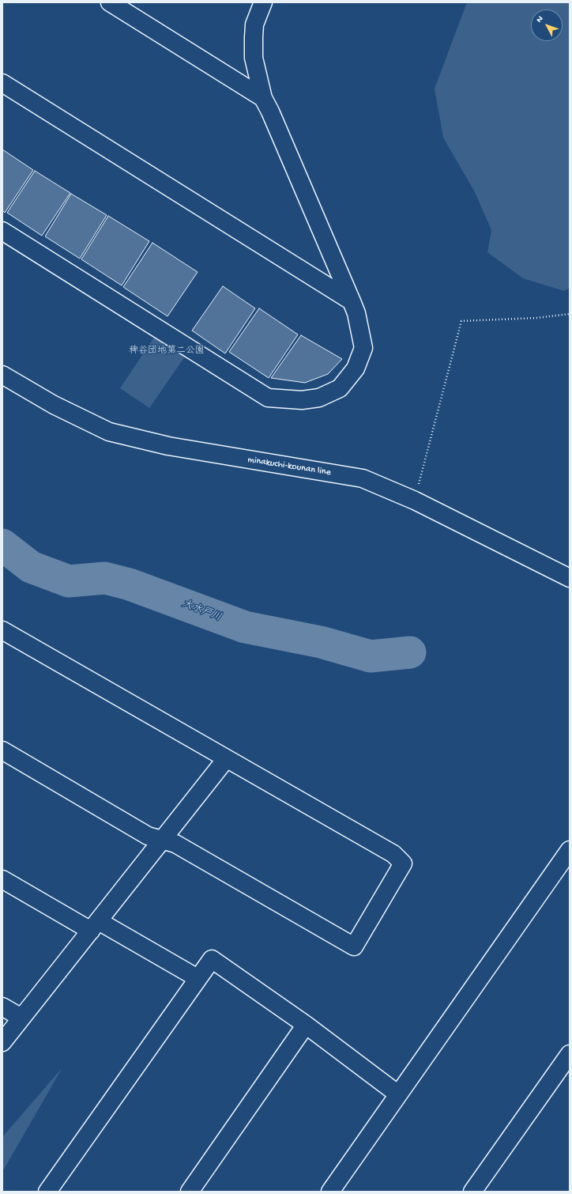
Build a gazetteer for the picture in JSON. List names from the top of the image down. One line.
{"streets":{"street":["minakuchi-kounan line"]},"water":["大水戸川"],"parks":["稗谷団地第二公園"],"north":"top left"}
